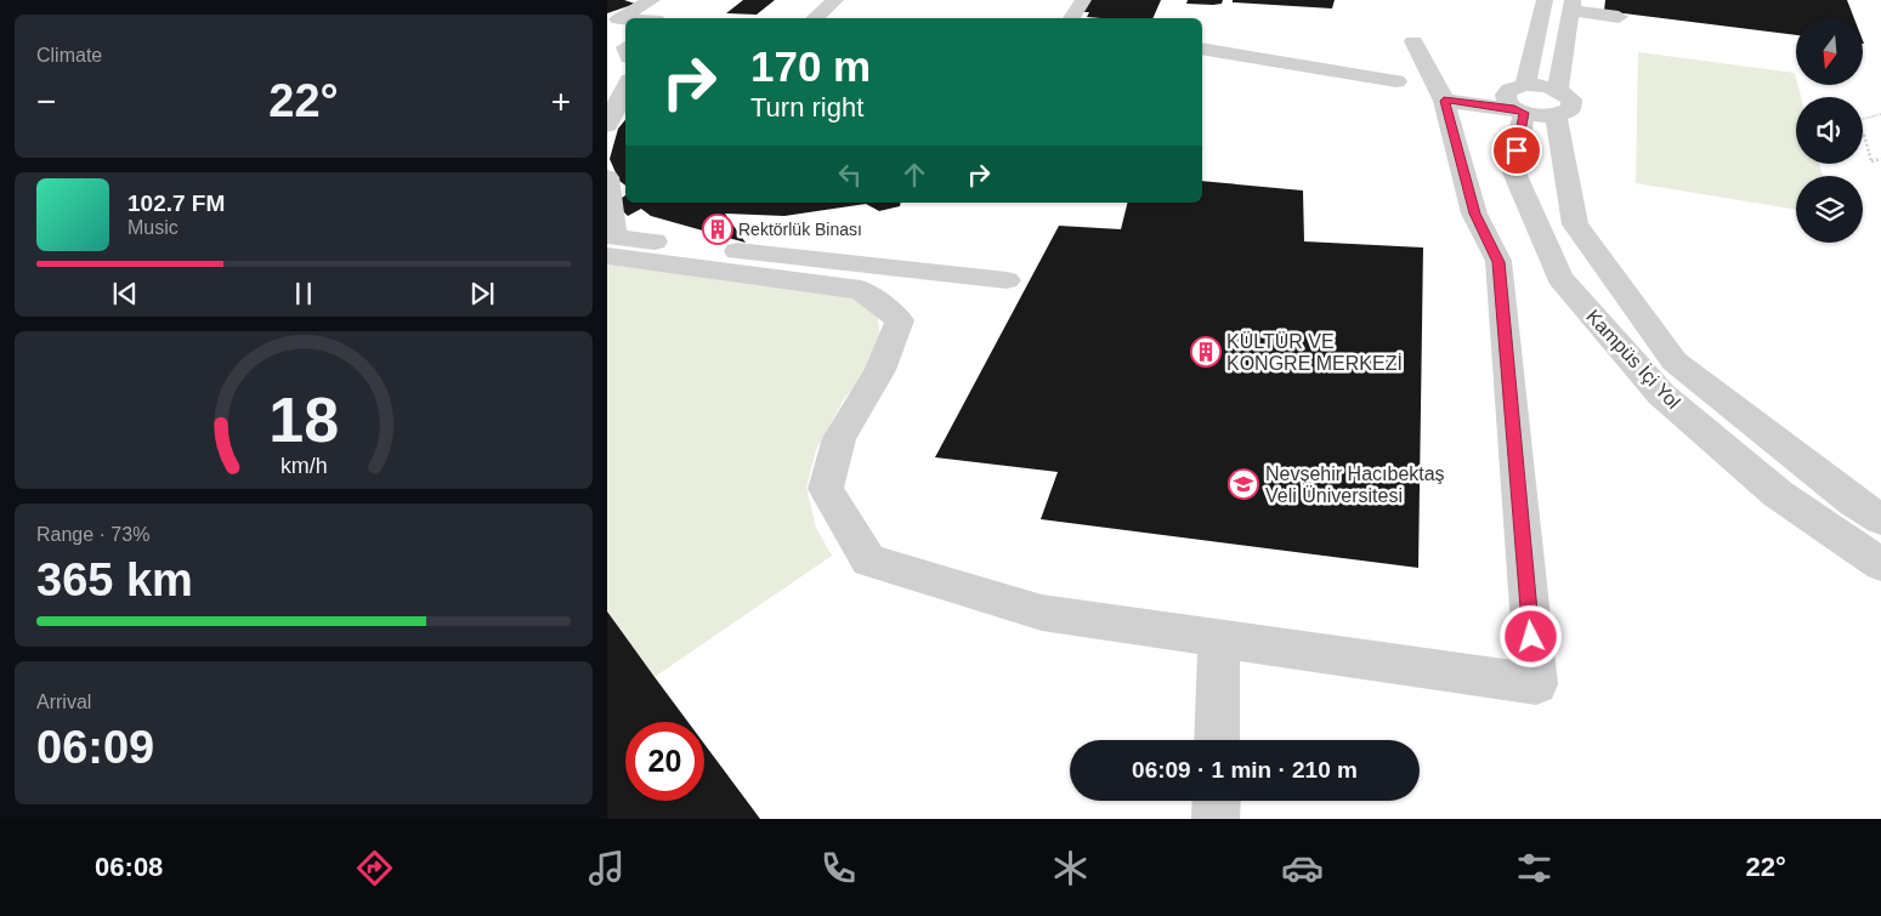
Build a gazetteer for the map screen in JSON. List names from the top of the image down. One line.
{"streets":{"street":["Kampüs İçi Yol"]},"places":{"building":["Rektörlük Binası","KÜLTÜR VE KONGRE MERKEZİ"],"school or university":["Nevşehir Hacıbektaş Veli Üniversitesi"]},"north":"bottom","page":{"tile":["Climate",["Range · 73%","365 km"],["Arrival","06:09"]],"turn":["170 m","Turn right"],"heat":["−","22°","+"],"song":["102.7 FM","Music"],"limit":"20","trip":"06:09 · 1 min · 210 m","tabs":["06:08","22°"],"gauge":["18","km/h"]}}
